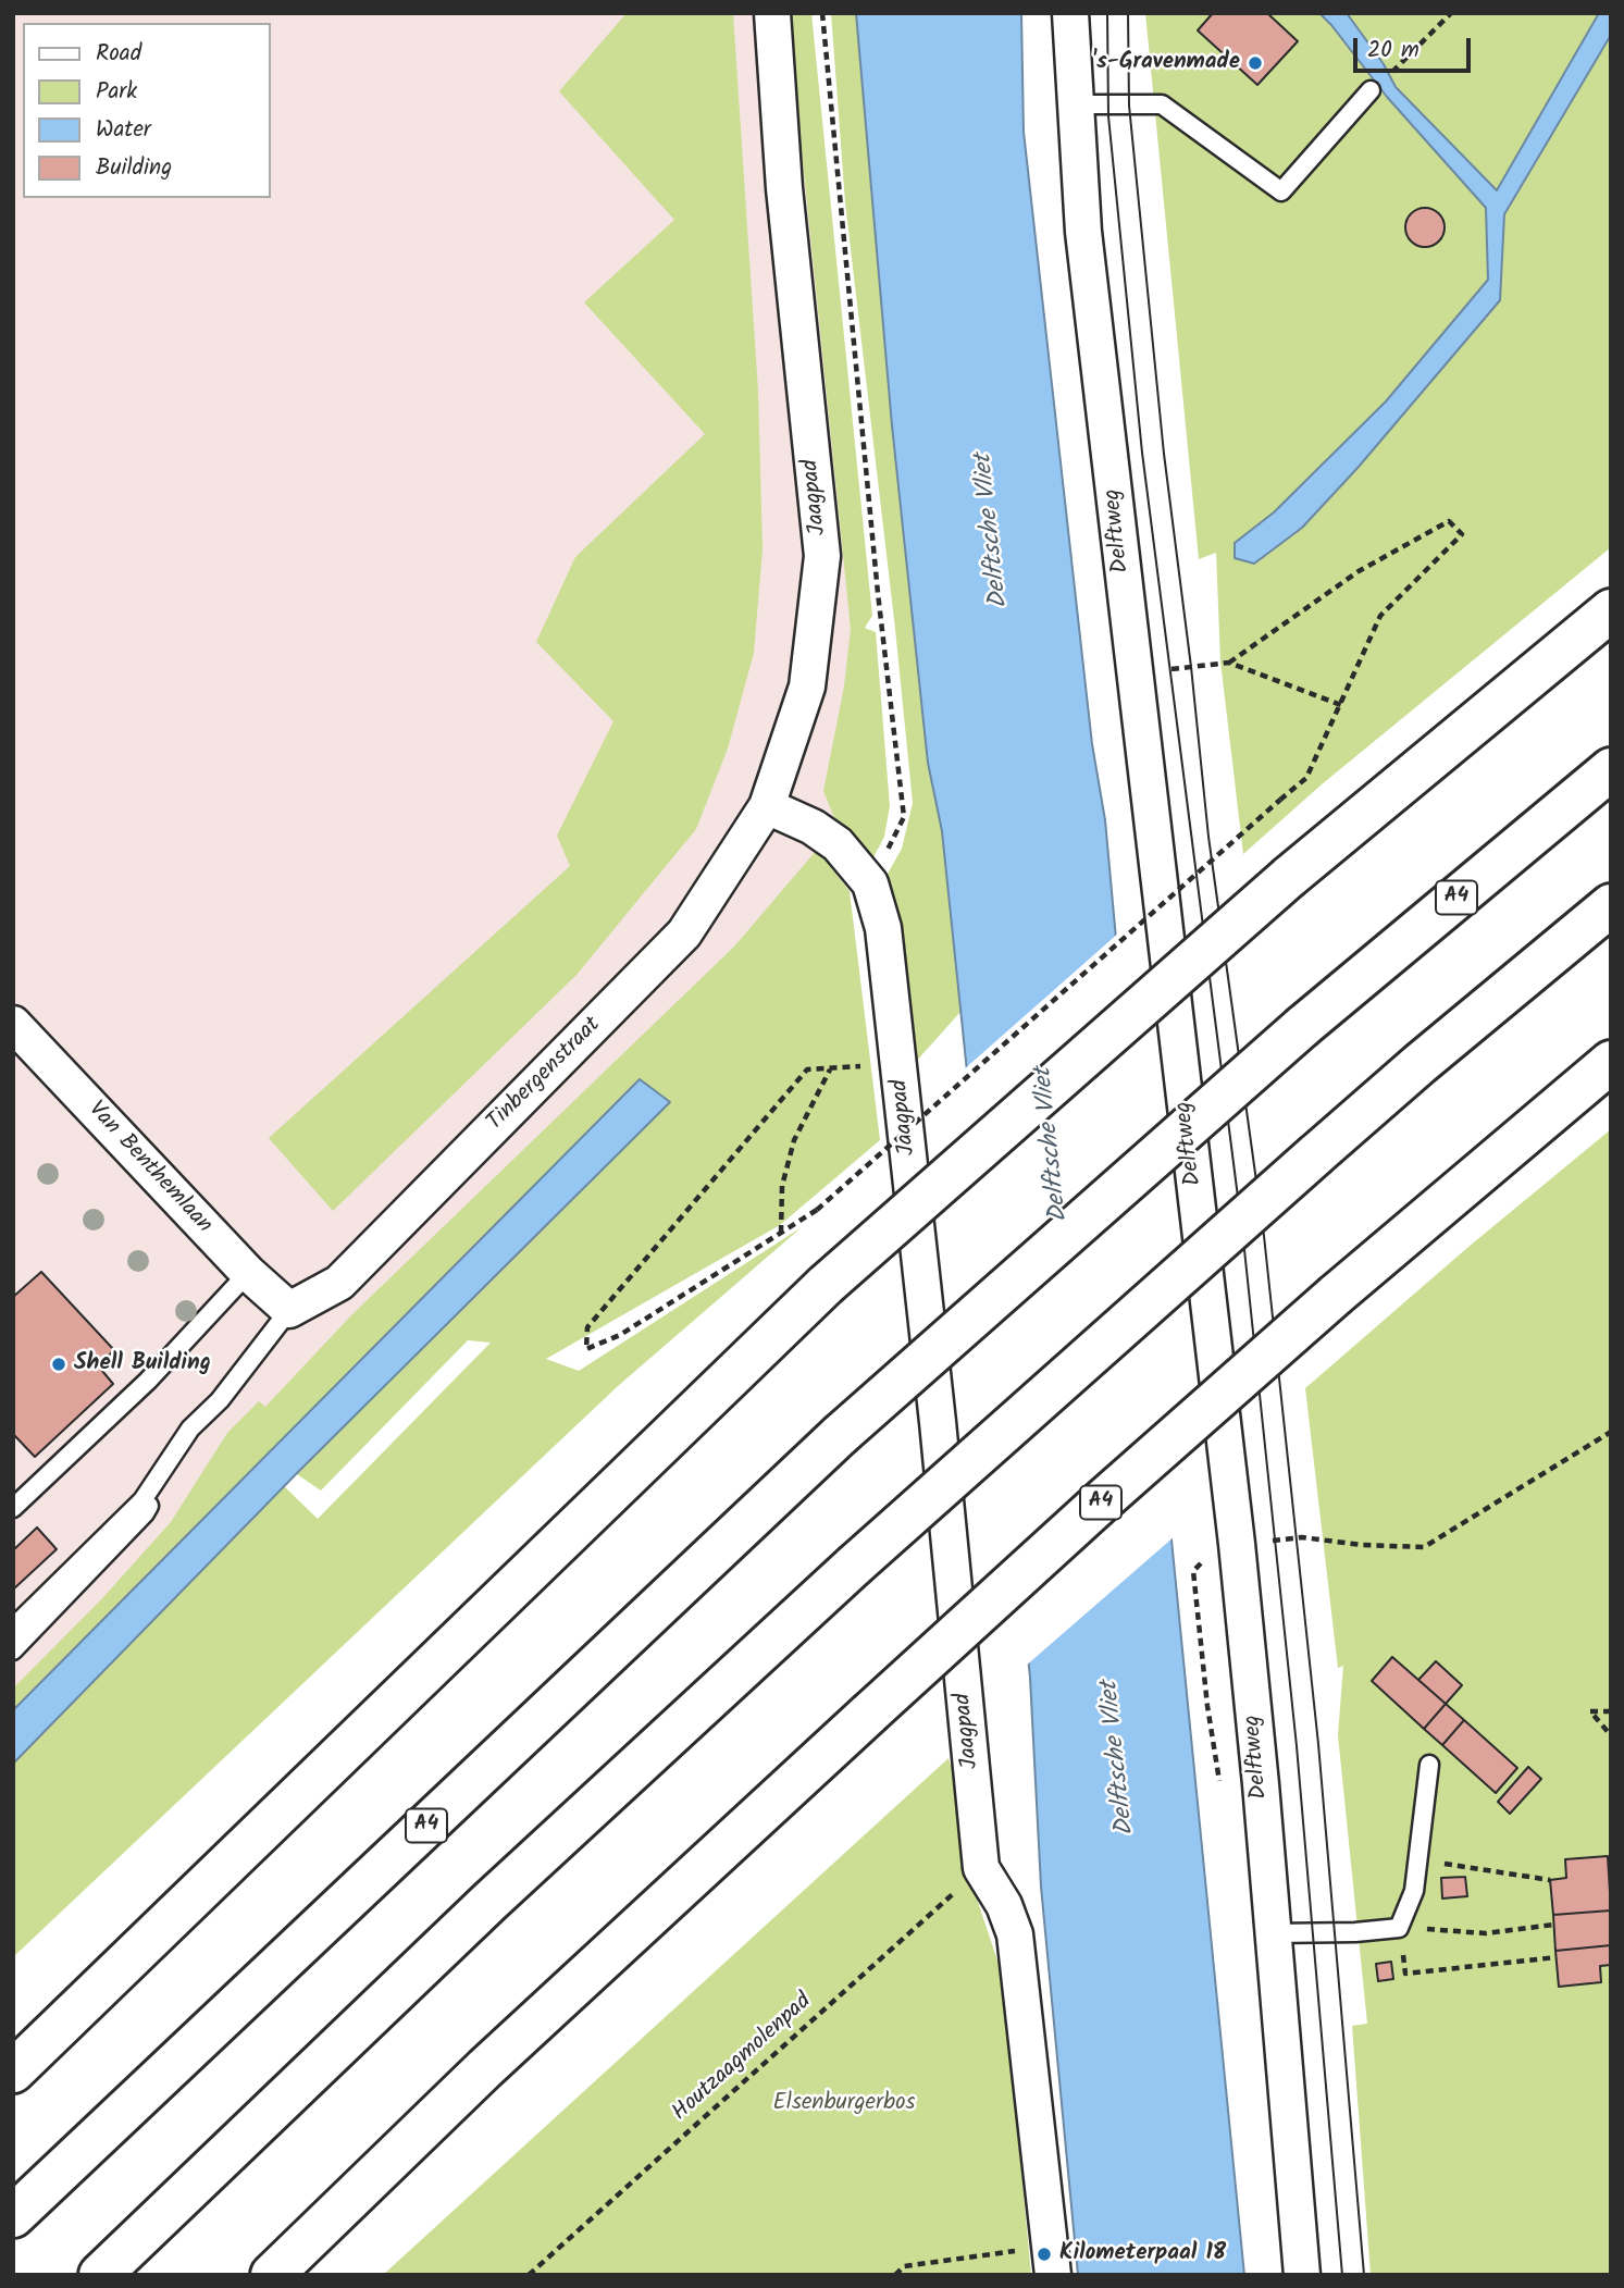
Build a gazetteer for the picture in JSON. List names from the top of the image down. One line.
{"streets":{"highway":["A4"],"street":["Jaagpad","Delftweg","Tinbergenstraat","Van Benthemlaan"],"path":["Houtzaagmolenpad"]},"crossings":[["Jaagpad","Tinbergenstraat"],["Jaagpad","Houtzaagmolenpad"],["Tinbergenstraat","Van Benthemlaan"]],"water":["Delftsche Vliet"],"parks":["Elsenburgerbos"],"places":["'s-Gravenmade","Shell Building","Kilometerpaal 18"],"legend":["Road","Park","Water","Building"],"scale_bar":"20 m"}
